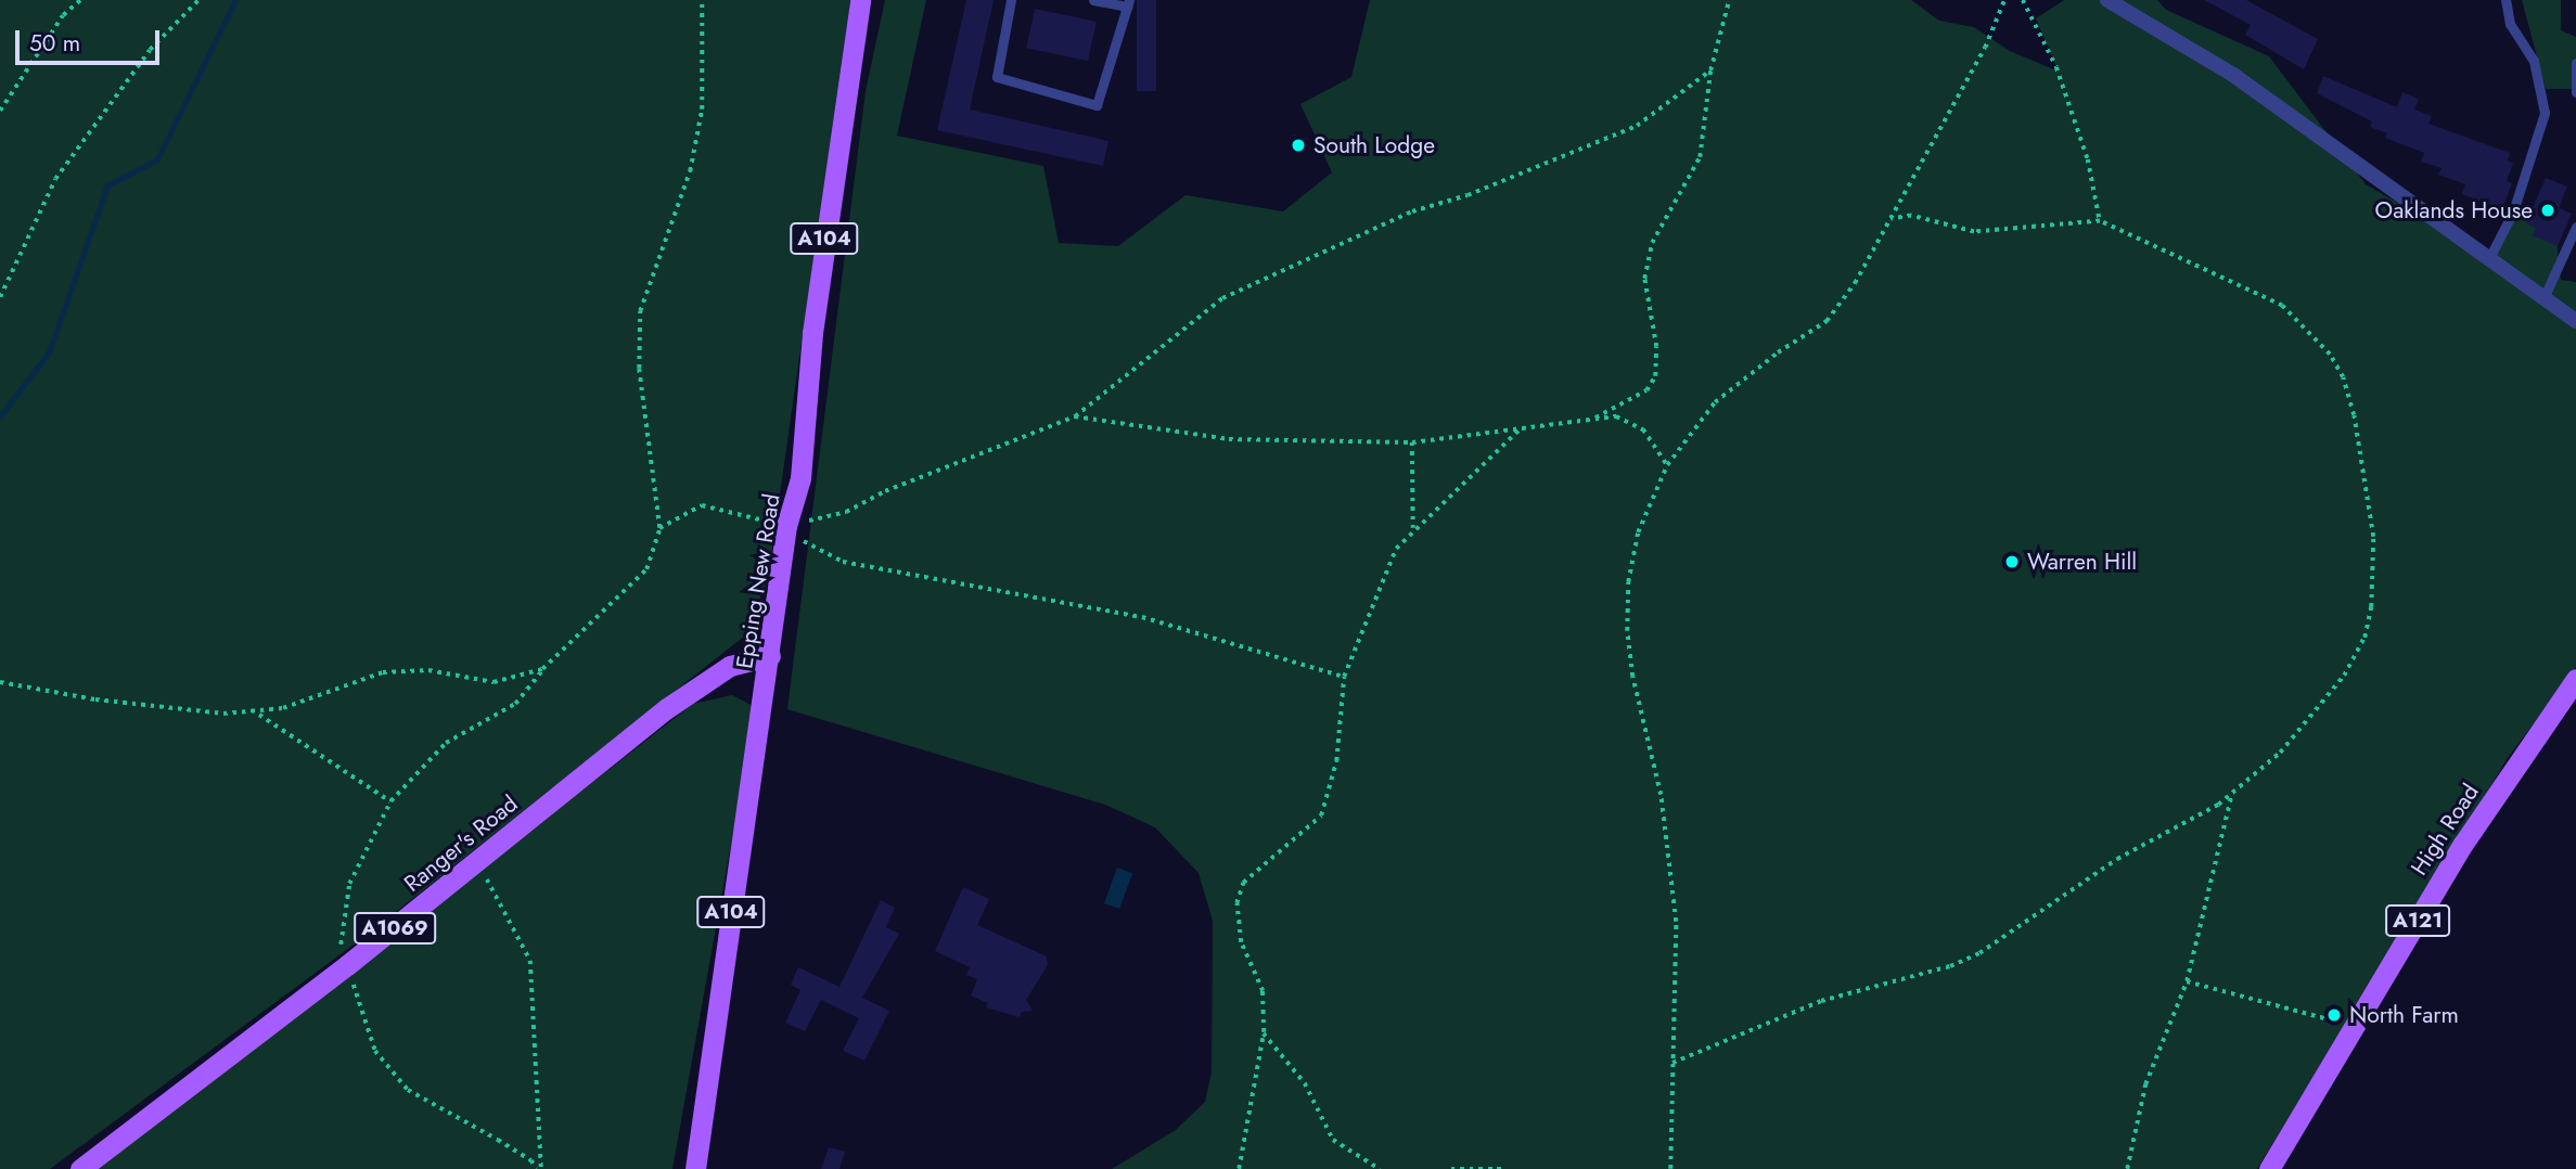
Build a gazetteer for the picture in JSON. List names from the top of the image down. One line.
{"streets":{"main road":["A104","Epping New Road","High Road","Ranger's Road","A121","A1069"]},"crossings":[["Epping New Road","Ranger's Road"]],"places":["South Lodge","Oaklands House","Warren Hill","North Farm"],"scale_bar":"50 m"}
